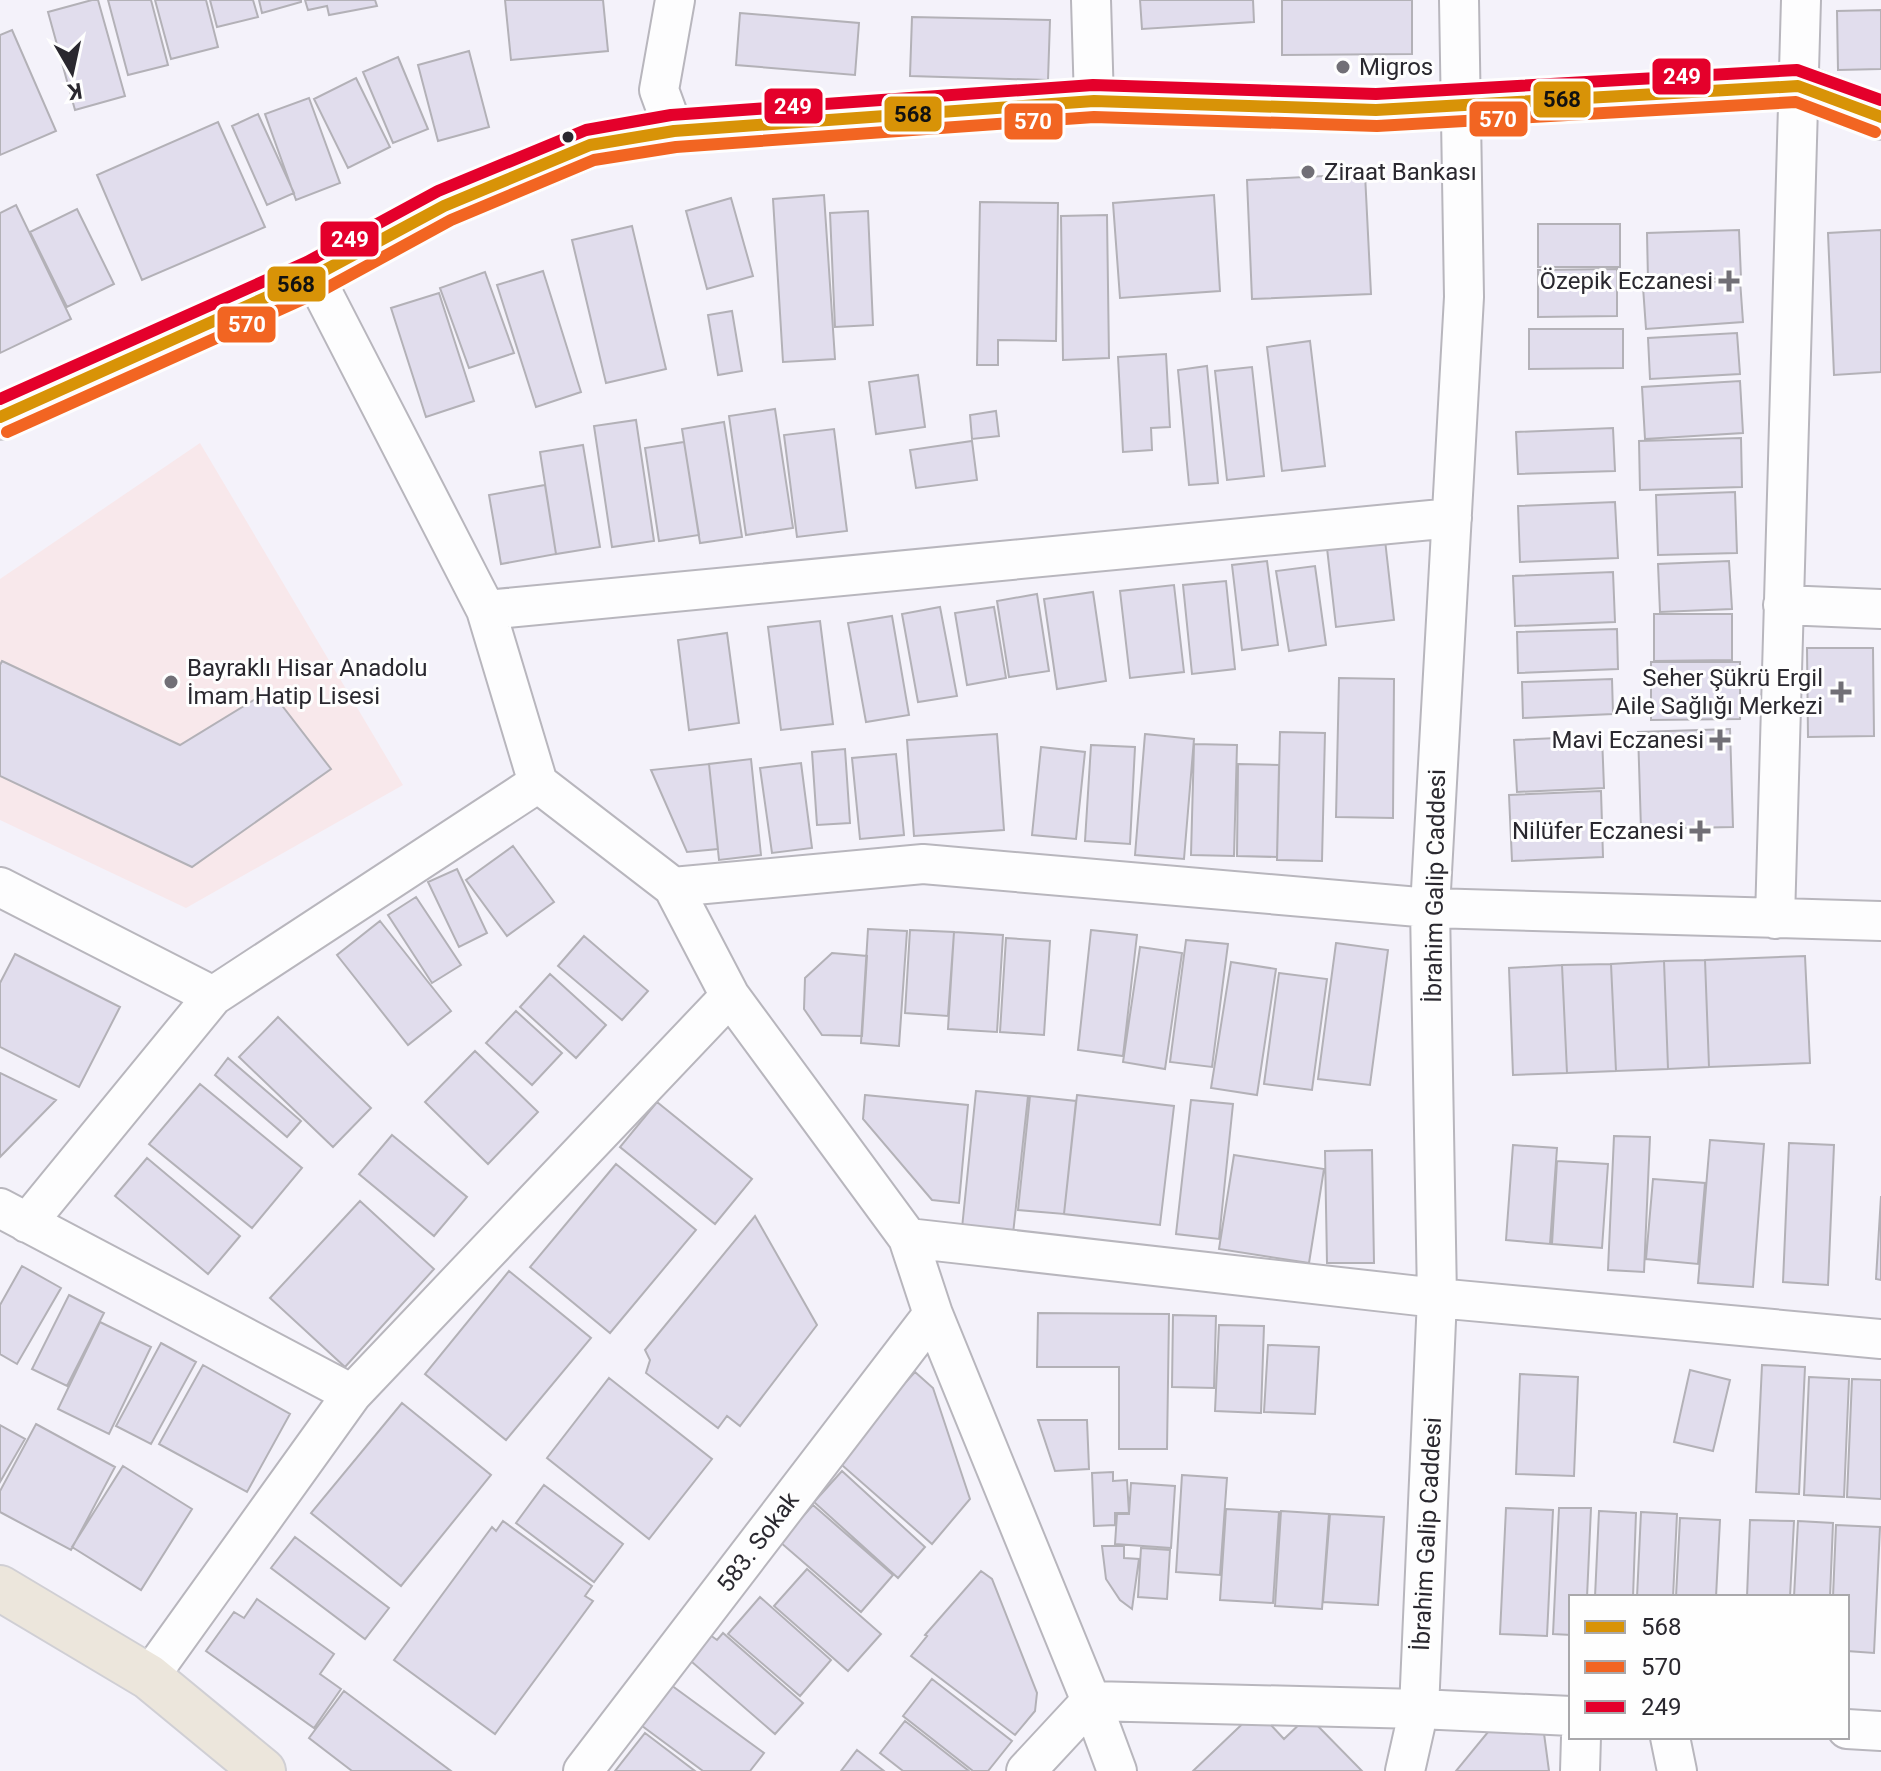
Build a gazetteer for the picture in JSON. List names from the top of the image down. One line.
{"streets":{"street":["İbrahim Galip Caddesi","583. Sokak"]},"places":{"other":["Migros","Ziraat Bankası","Bayraklı Hisar Anadolu İmam Hatip Lisesi"],"health":["Özepik Eczanesi","Seher Şükrü Ergil Aile Sağlığı Merkezi","Mavi Eczanesi","Nilüfer Eczanesi"]},"lines":["transit line 249","transit line 568","transit line 570"],"legend":["568","570","249"],"north":"bottom"}
